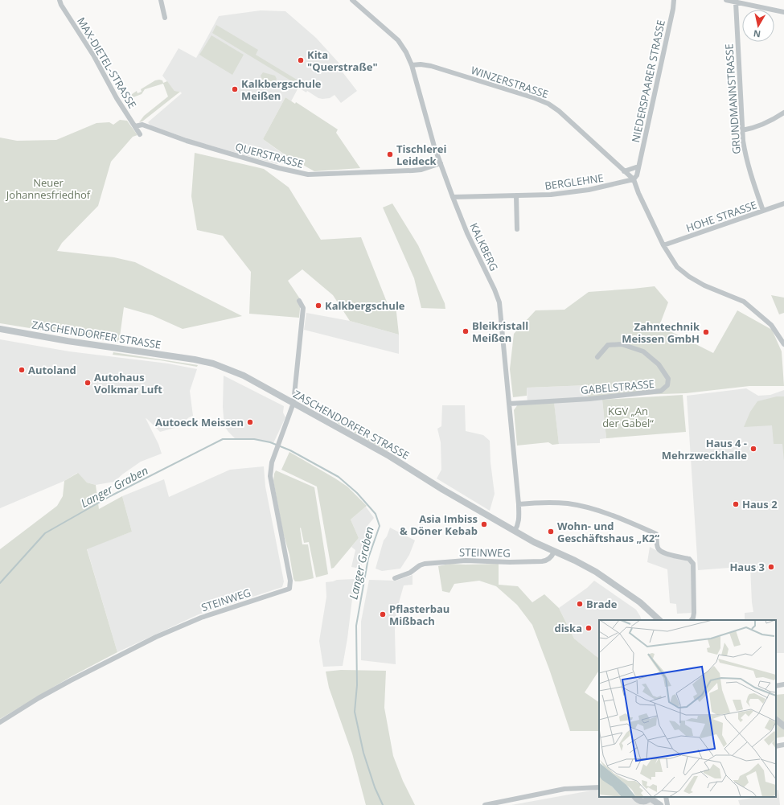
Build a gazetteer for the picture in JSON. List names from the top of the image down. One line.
{"streets":{"street":["MAX-DIETEL-STRASSE","NIEDERSPAARER STRASSE","WINZERSTRASSE","GRUNDMANNSTRASSE","QUERSTRASSE","BERGLEHNE","HOHE STRASSE","KALKBERG","ZASCHENDORFER STRASSE","GABELSTRASSE","STEINWEG"]},"crossings":[["MAX-DIETEL-STRASSE","QUERSTRASSE"],["NIEDERSPAARER STRASSE","WINZERSTRASSE"],["NIEDERSPAARER STRASSE","BERGLEHNE"],["WINZERSTRASSE","BERGLEHNE"],["WINZERSTRASSE","KALKBERG"],["GRUNDMANNSTRASSE","HOHE STRASSE"],["QUERSTRASSE","KALKBERG"],["BERGLEHNE","KALKBERG"],["KALKBERG","ZASCHENDORFER STRASSE"],["KALKBERG","GABELSTRASSE"],["ZASCHENDORFER STRASSE","STEINWEG"]],"water":["Langer Graben"],"parks":["Neuer Johannesfriedhof","KGV „An der Gabel“"],"places":["Kita \"Querstraße\"","Kalkbergschule Meißen","Tischlerei Leideck","Kalkbergschule","Bleikristall Meißen","Zahntechnik Meissen GmbH","Autoland","Autohaus Volkmar Luft","Autoeck Meissen","Haus 4 - Mehrzweckhalle","Haus 2","Asia Imbiss & Döner Kebab","Wohn- und Geschäftshaus „K2“","Haus 3","Brade","Pflasterbau Mißbach","diska"],"north":"bottom"}
